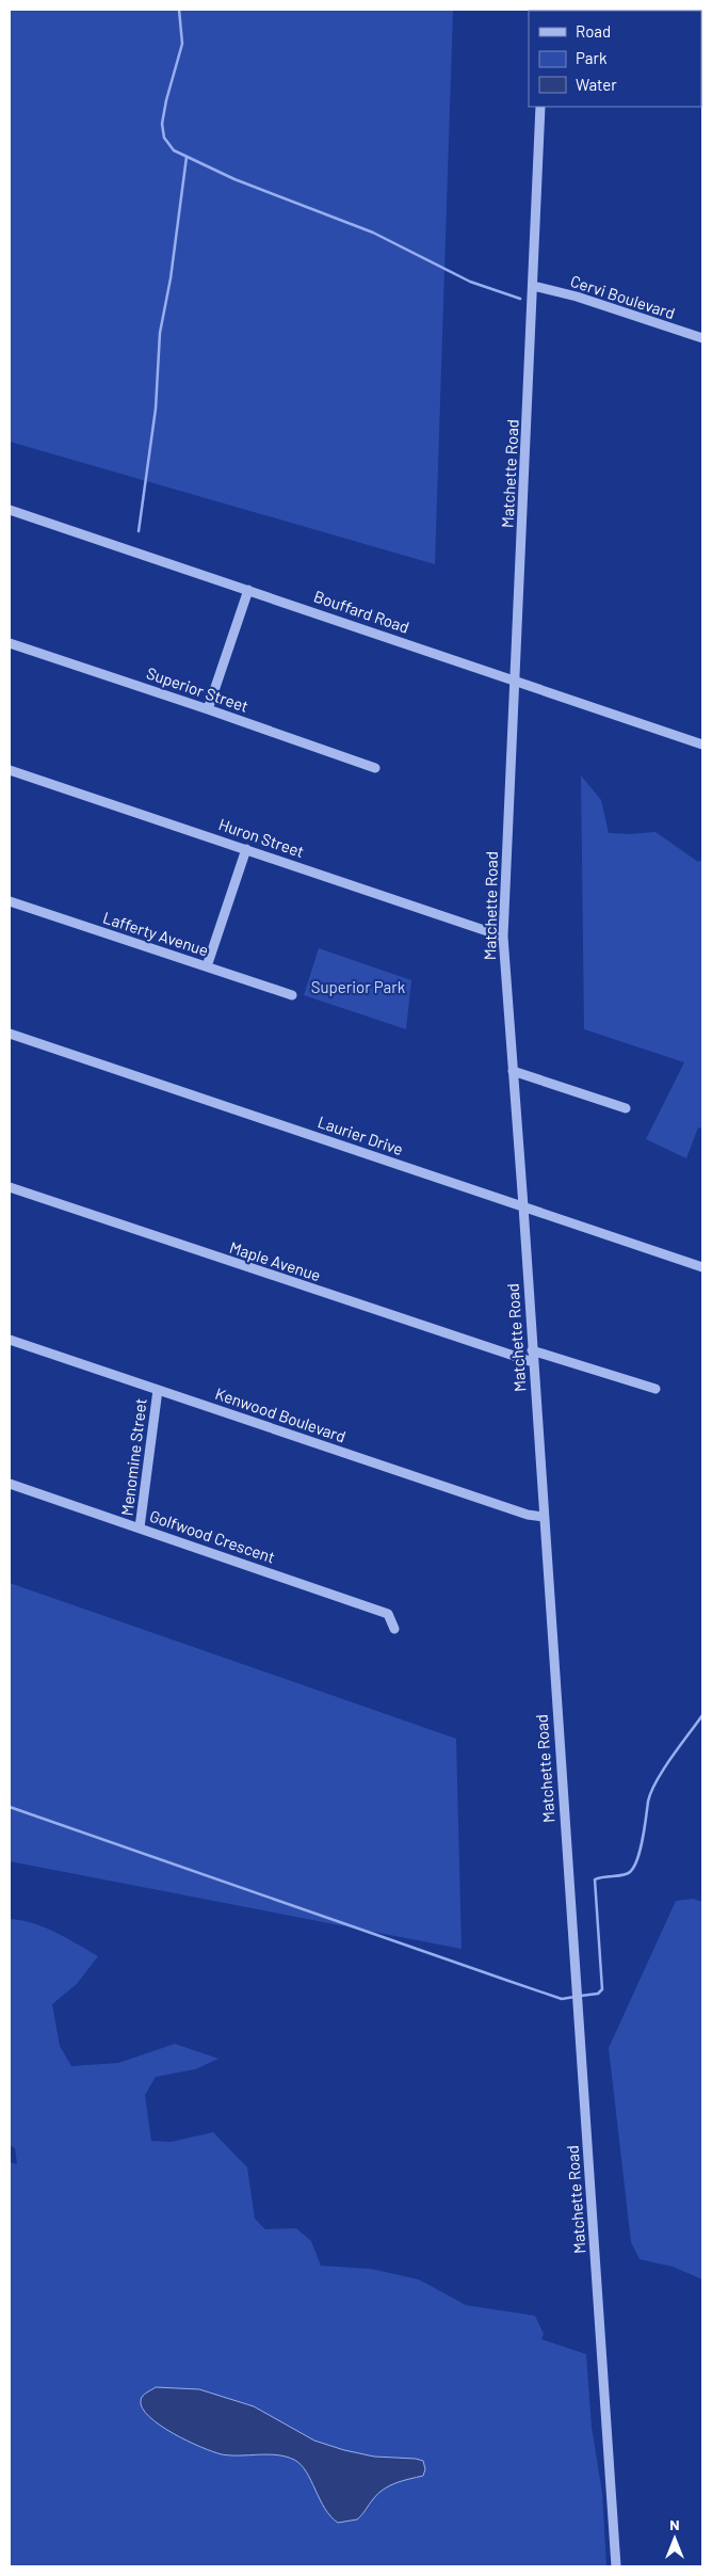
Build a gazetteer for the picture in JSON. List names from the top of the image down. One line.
{"streets":{"street":["Cervi Boulevard","Matchette Road","Bouffard Road","Superior Street","Huron Street","Lafferty Avenue","Laurier Drive","Maple Avenue","Kenwood Boulevard","Menomine Street","Golfwood Crescent"]},"crossings":[["Cervi Boulevard","Matchette Road"],["Matchette Road","Bouffard Road"],["Matchette Road","Huron Street"],["Matchette Road","Laurier Drive"],["Matchette Road","Maple Avenue"],["Matchette Road","Kenwood Boulevard"],["Kenwood Boulevard","Menomine Street"],["Menomine Street","Golfwood Crescent"]],"parks":["Superior Park"],"legend":["Road","Park","Water"],"north":"top"}
